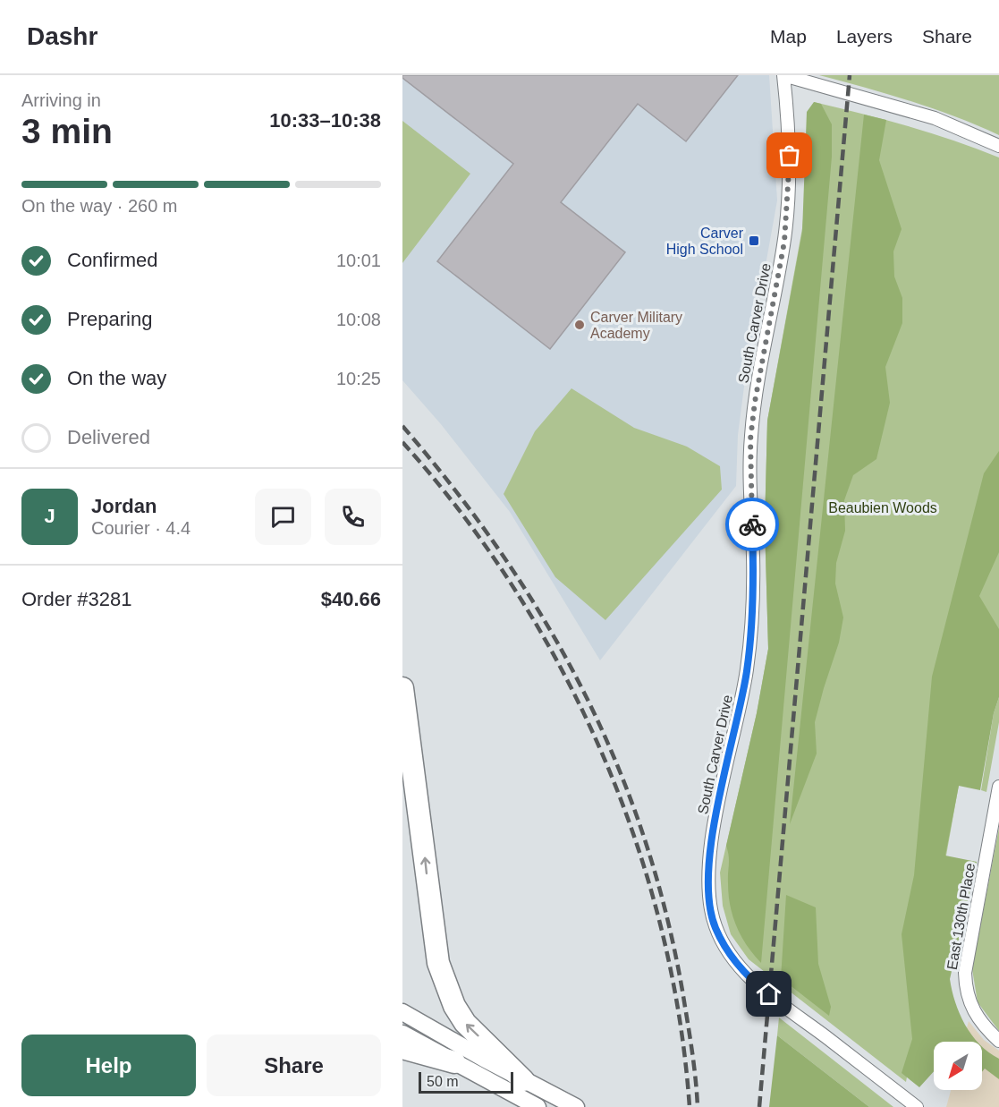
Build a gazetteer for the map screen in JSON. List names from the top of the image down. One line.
{"streets":{"street":["South Carver Drive","East 130th Place"]},"parks":["Beaubien Woods"],"places":{"transit":["Carver High School"],"other":["Carver Military Academy"]},"scale_bar":"50 m","north":"bottom left","page":{"header":"Dashr","nav":["Map","Layers","Share"],"heading":["3 min","Arriving in","10:33–10:38"],"panel":["Jordan","Courier · 4.4","Order #3281","$40.66"],"bar":"On the way · 260 m","list":[["Confirmed","10:01"],["Preparing","10:08"],["On the way","10:25"],"Delivered"],"round":"J","buttons":["Help","Share"],"scale":"50 m"}}
